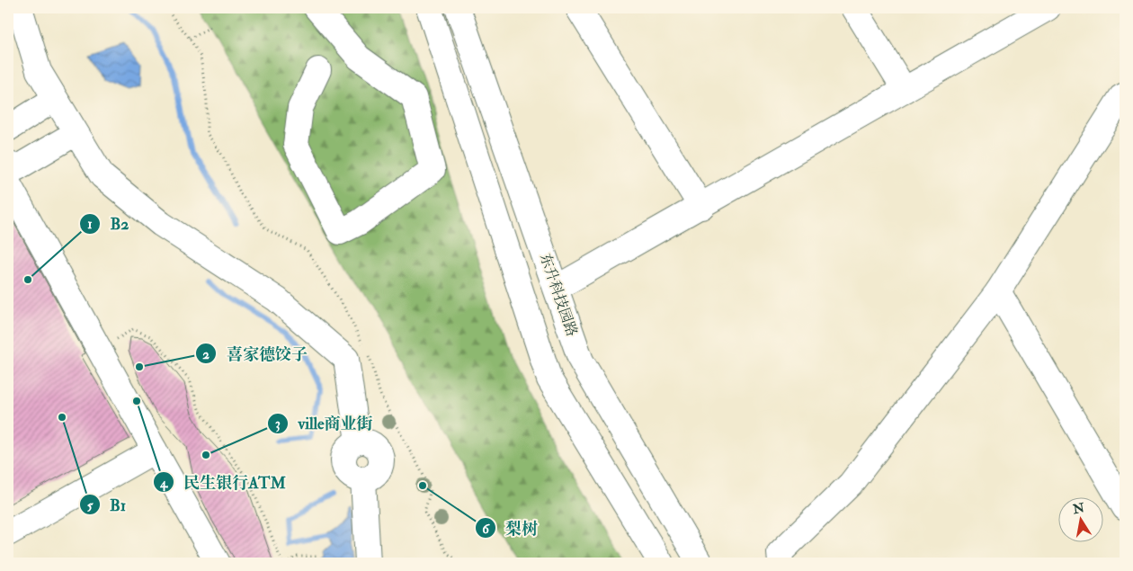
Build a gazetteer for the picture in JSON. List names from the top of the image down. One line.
{"streets":{"street":["东升科技园路"]},"places":["B2","喜家德饺子","民生银行ATM","B1","ville商业街","梨树"],"north":"top"}
